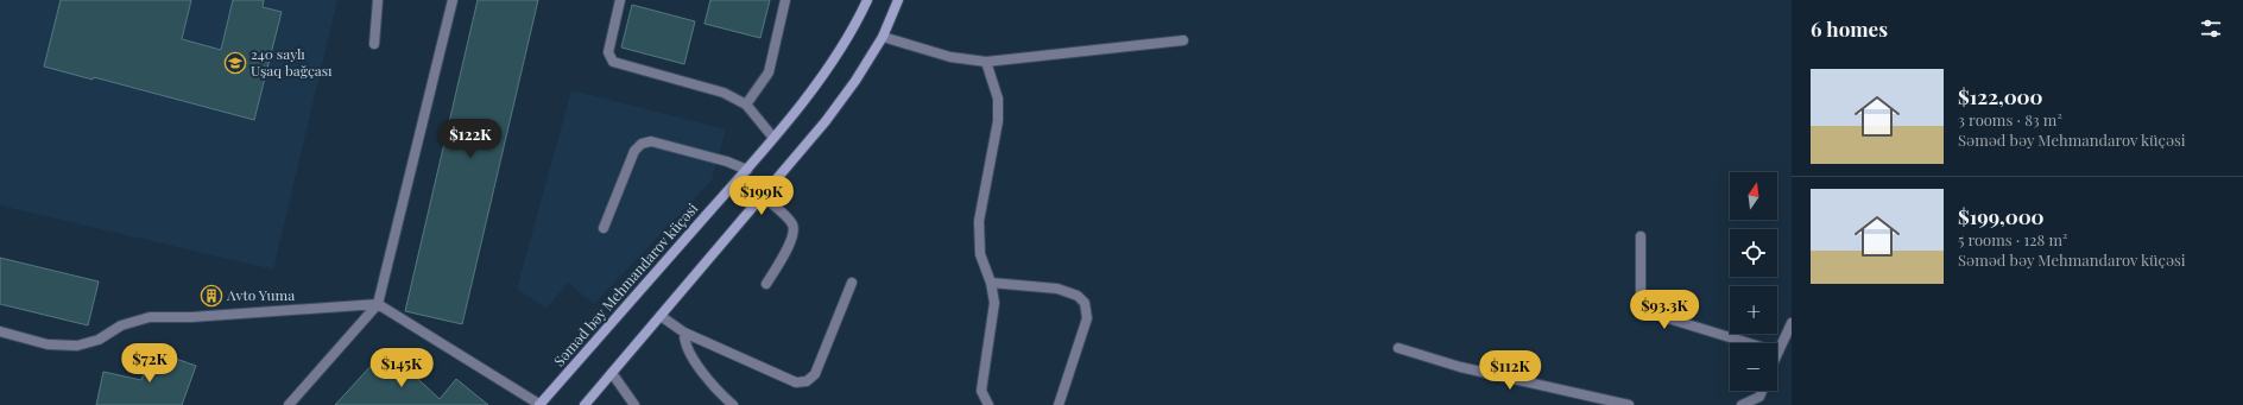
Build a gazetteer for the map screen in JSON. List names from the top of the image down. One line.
{"streets":{"main road":["Səməd bəy Mehmandarov küçəsi"]},"places":{"school or university":["240 saylı Uşaq bağçası"],"building":["Avto Yuma"]},"north":"top","page":{"heading":"6 homes","list":[{"name":"$122,000","note":"3 rooms · 83 m² · Səməd bəy Mehmandarov küçəsi"},{"name":"$199,000","note":"5 rooms · 128 m² · Səməd bəy Mehmandarov küçəsi"}],"price":["$122K","$199K","$93.3K","$72K","$145K","$112K"],"map_buttons":["+","−"]}}
